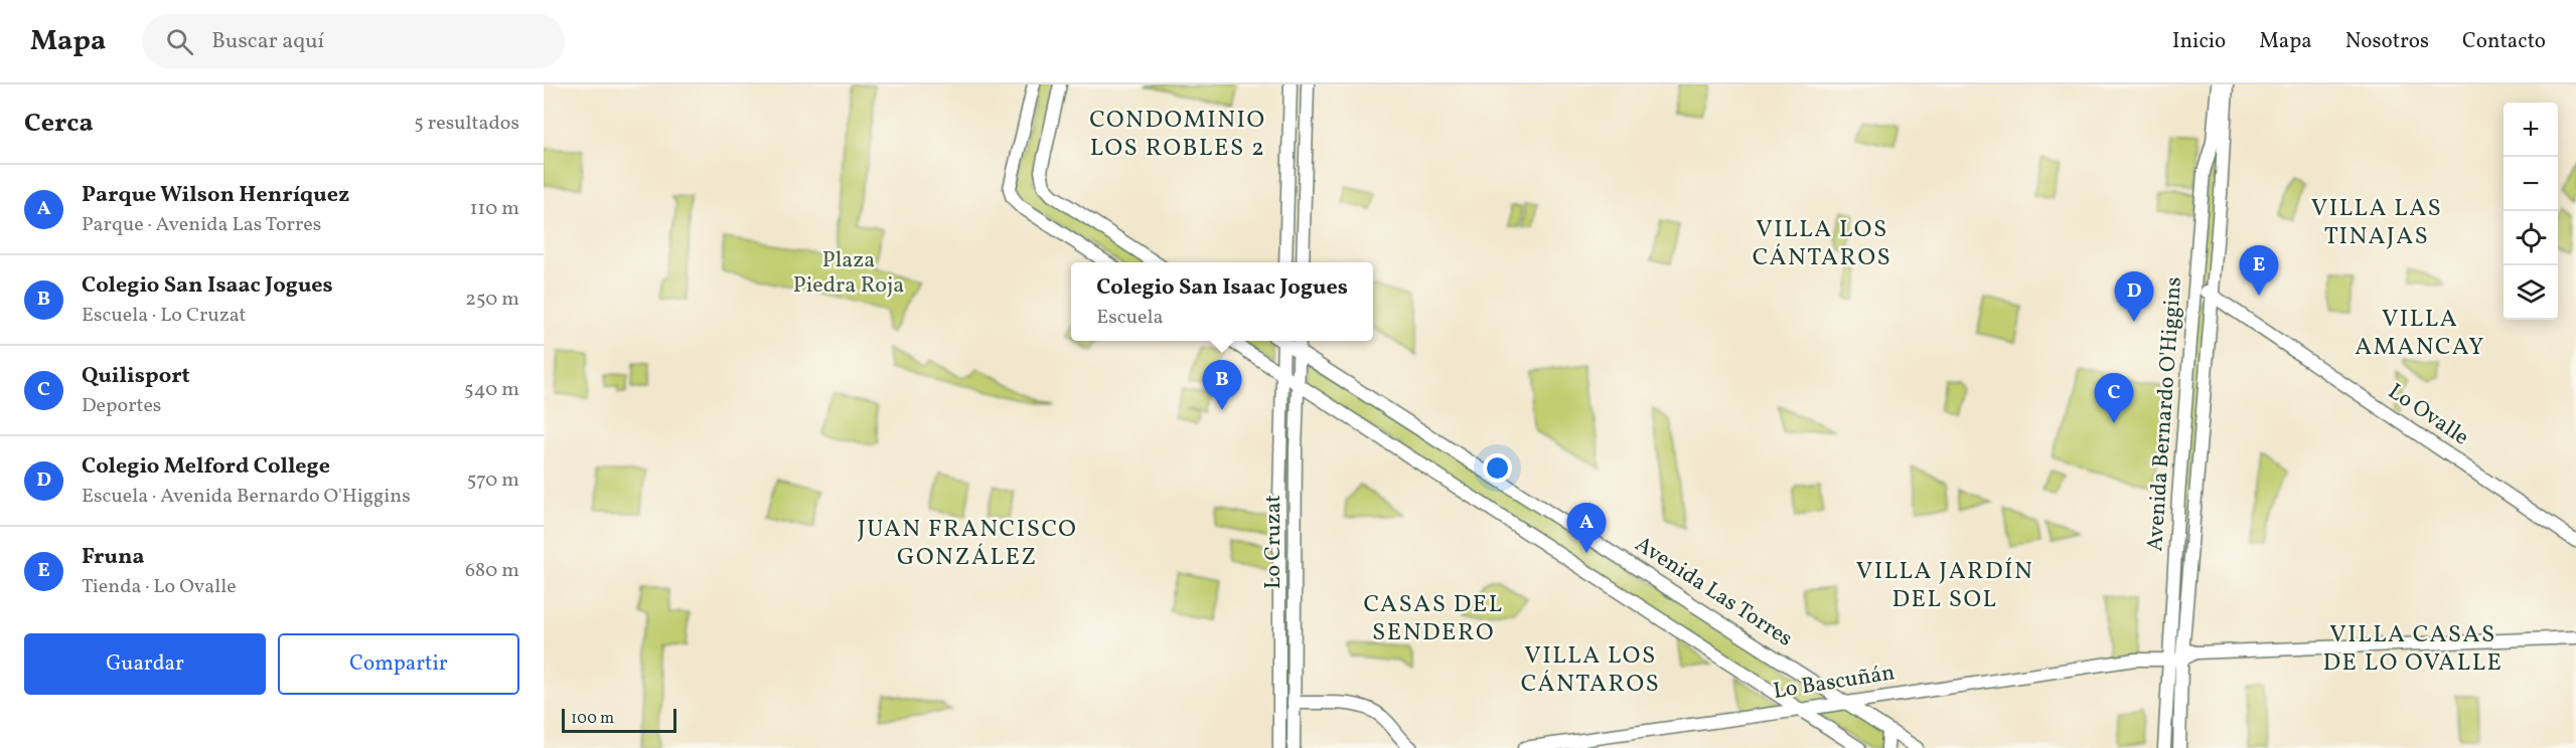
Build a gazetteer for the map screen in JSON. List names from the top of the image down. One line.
{"streets":{"street":["Avenida Bernardo O'Higgins","Lo Ovalle","Lo Cruzat","Avenida Las Torres","Lo Bascuñán"]},"crossings":[["Avenida Bernardo O'Higgins","Lo Ovalle"],["Avenida Bernardo O'Higgins","Lo Bascuñán"],["Lo Cruzat","Avenida Las Torres"],["Avenida Las Torres","Lo Bascuñán"]],"districts":["CONDOMINIO LOS ROBLES 2","VILLA LAS TINAJAS","VILLA LOS CÁNTAROS","VILLA AMANCAY","JUAN FRANCISCO GONZÁLEZ","VILLA JARDÍN DEL SOL","CASAS DEL SENDERO","VILLA CASAS DE LO OVALLE","VILLA LOS CÁNTAROS"],"parks":["Plaza Piedra Roja"],"scale_bar":"100 m","page":{"header":"Mapa","search":"Buscar aquí","nav":["Inicio","Mapa","Nosotros","Contacto"],"heading":["Cerca","5 resultados"],"map_buttons":["+","−"],"list":[{"mark":"A","name":"Parque Wilson Henríquez","note":"Parque · Avenida Las Torres","value":"110 m"},{"mark":"B","name":"Colegio San Isaac Jogues","note":"Escuela · Lo Cruzat","value":"250 m"},{"mark":"C","name":"Quilisport","note":"Deportes","value":"540 m"},{"mark":"D","name":"Colegio Melford College","note":"Escuela · Avenida Bernardo O'Higgins","value":"570 m"},{"mark":"E","name":"Fruna","note":"Tienda · Lo Ovalle","value":"680 m"}],"pins":["E","D","B","C","A"],"popup":["Colegio San Isaac Jogues","Escuela"],"buttons":["Guardar","Compartir"],"scale":"100 m"}}
